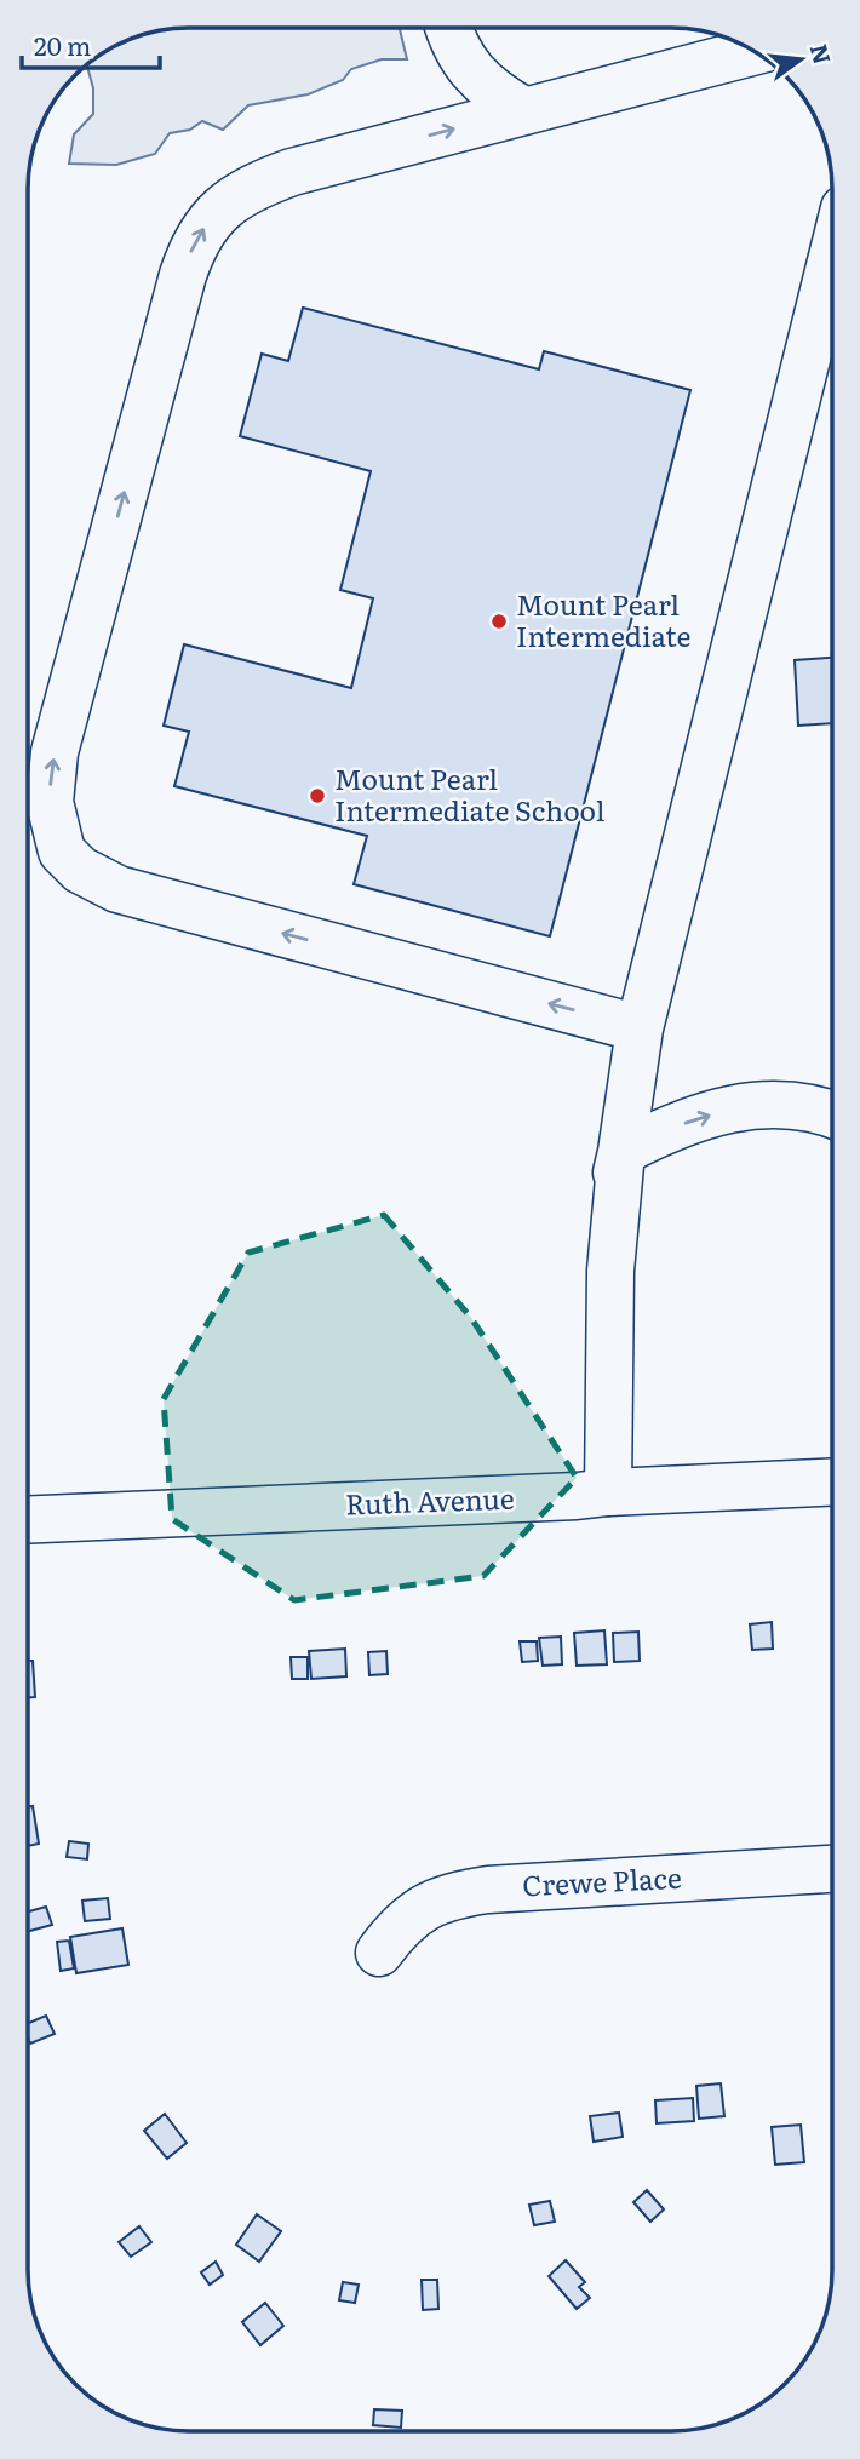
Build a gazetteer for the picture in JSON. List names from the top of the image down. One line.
{"streets":{"main road":["Ruth Avenue","Crewe Place"]},"places":["Mount Pearl Intermediate","Mount Pearl Intermediate School"],"scale_bar":"20 m","north":"right"}
